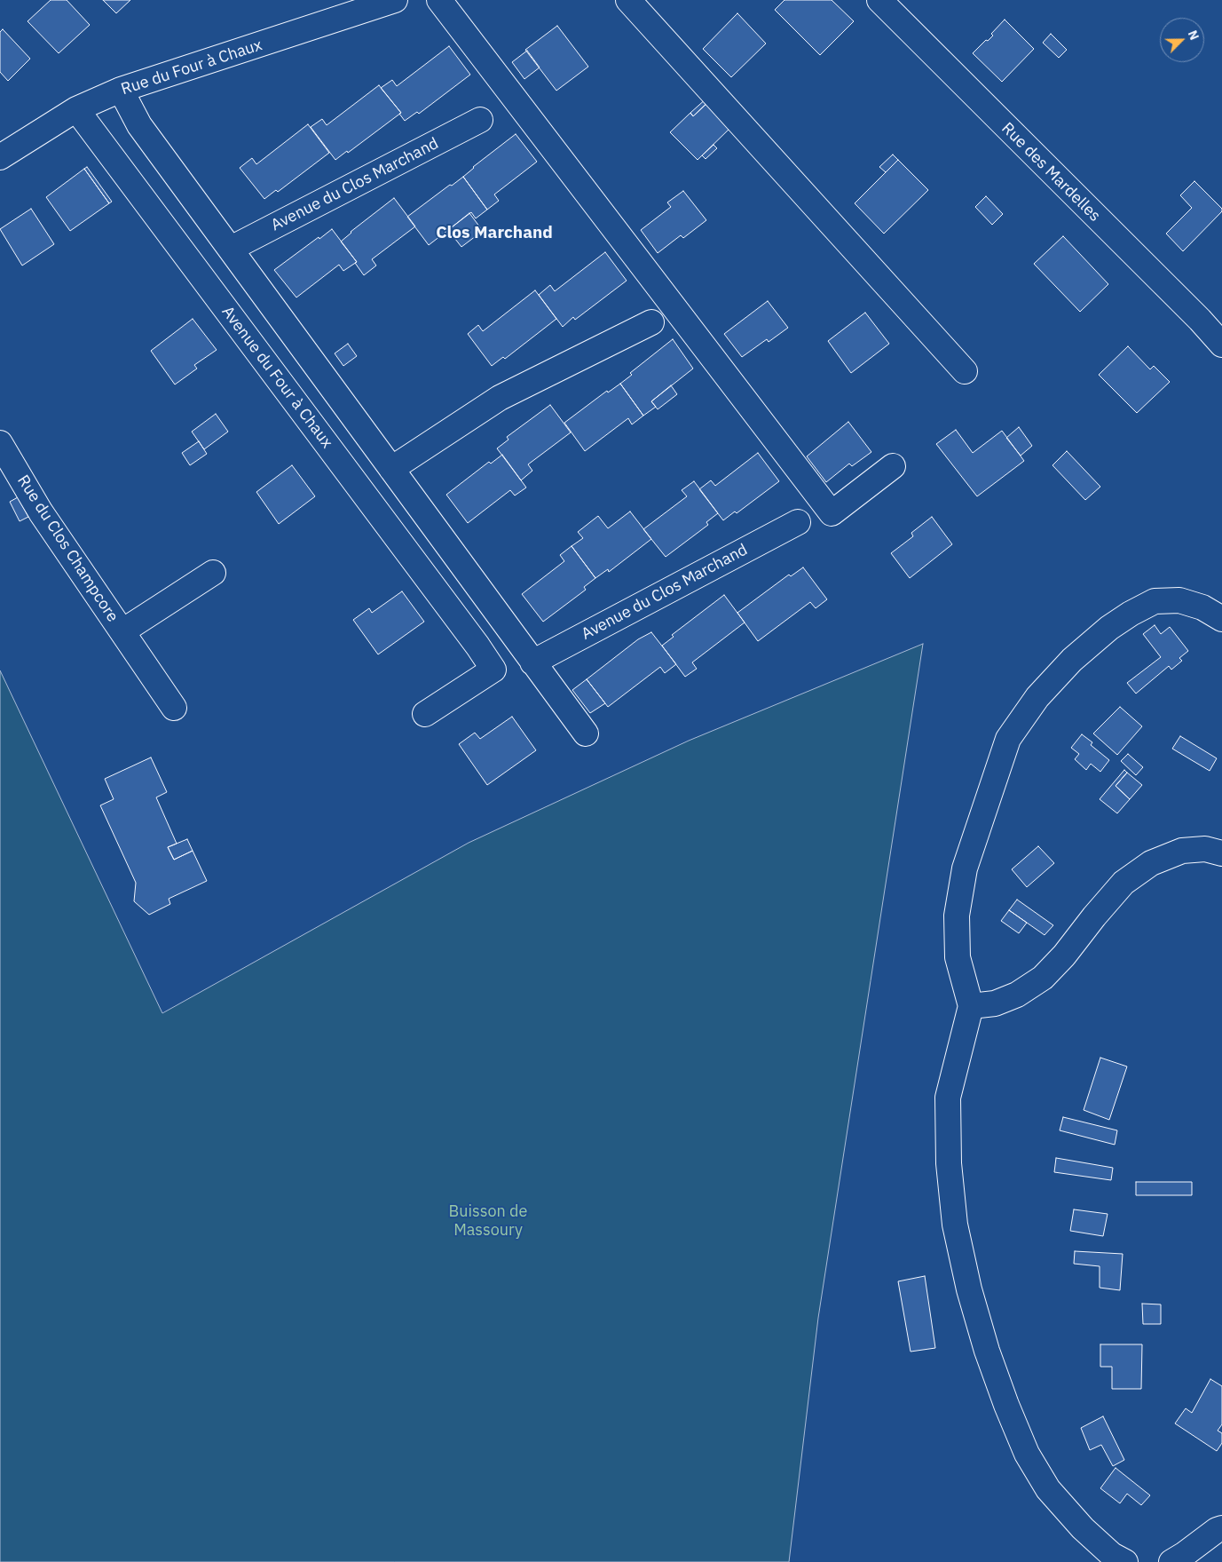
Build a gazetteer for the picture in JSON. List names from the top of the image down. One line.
{"streets":{"street":["Rue du Four à Chaux","Rue des Mardelles","Avenue du Clos Marchand","Avenue du Four à Chaux","Rue du Clos Champcore"]},"crossings":[["Rue du Four à Chaux","Avenue du Four à Chaux"]],"districts":["Clos Marchand"],"parks":["Buisson de Massoury"],"north":"top right"}
